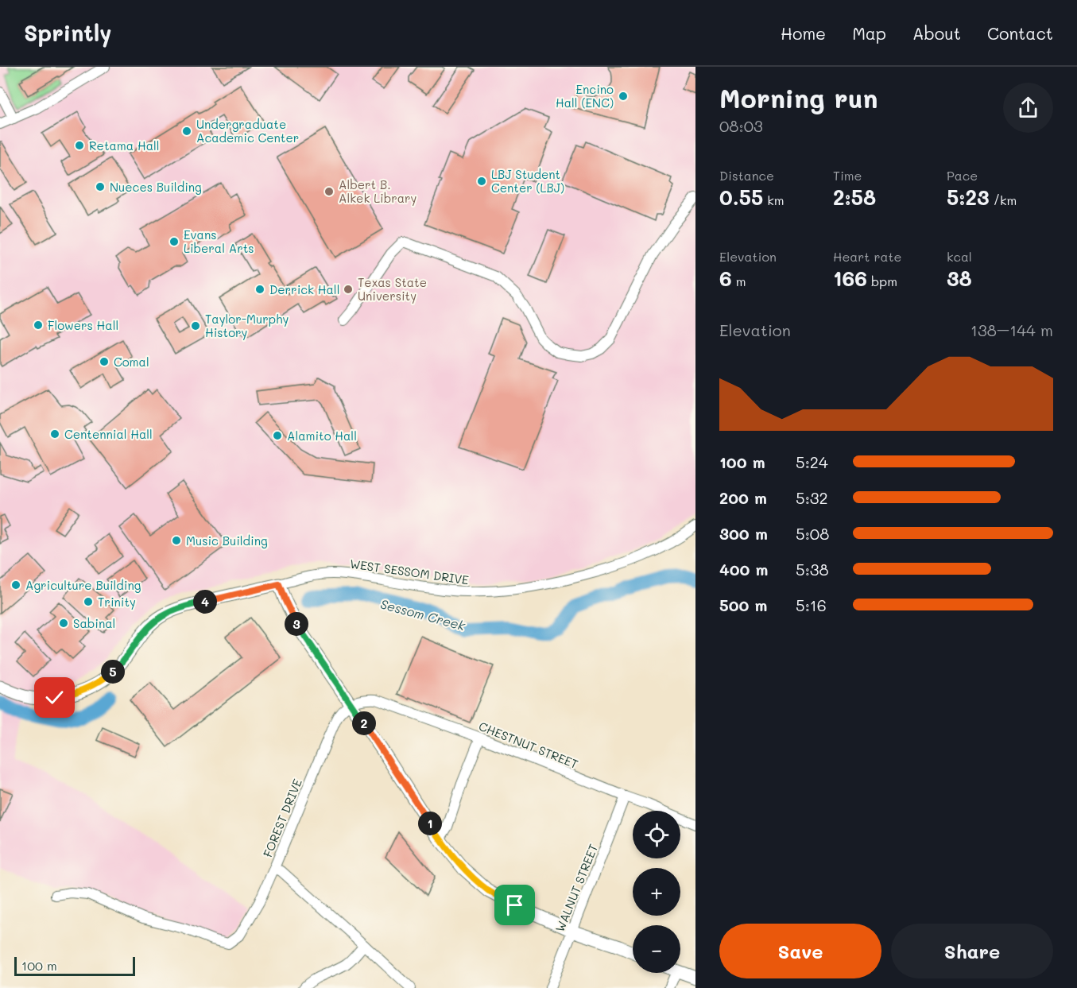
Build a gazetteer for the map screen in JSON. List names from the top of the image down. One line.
{"streets":{"street":["WEST SESSOM DRIVE","CHESTNUT STREET","FOREST DRIVE","WALNUT STREET"]},"crossings":[["CHESTNUT STREET","FOREST DRIVE"],["CHESTNUT STREET","WALNUT STREET"]],"water":["Sessom Creek"],"places":["Encino Hall (ENC)","Undergraduate Academic Center","Retama Hall","LBJ Student Center (LBJ)","Nueces Building","Albert B. Alkek Library","Evans Liberal Arts","Derrick Hall","Texas State University","Flowers Hall","Taylor-Murphy History","Comal","Centennial Hall","Alamito Hall","Music Building","Agriculture Building","Trinity","Sabinal"],"scale_bar":"100 m","page":{"header":"Sprintly","nav":["Home","Map","About","Contact"],"heading":["Morning run","08:03"],"stats":[["Distance","0.55 km"],["Time","2:58"],["Pace","5:23 /km"],["Elevation","6 m"],["Heart rate","166 bpm"],["kcal","38"]],"chart":["Elevation","138–144 m"],"list":[{"name":"100 m","note":"5:24"},{"name":"200 m","note":"5:32"},{"name":"300 m","note":"5:08"},{"name":"400 m","note":"5:38"},{"name":"500 m","note":"5:16"}],"pins":["4","3","5","2","1"],"map_buttons":["+","−"],"buttons":["Save","Share"],"scale":"100 m"}}
